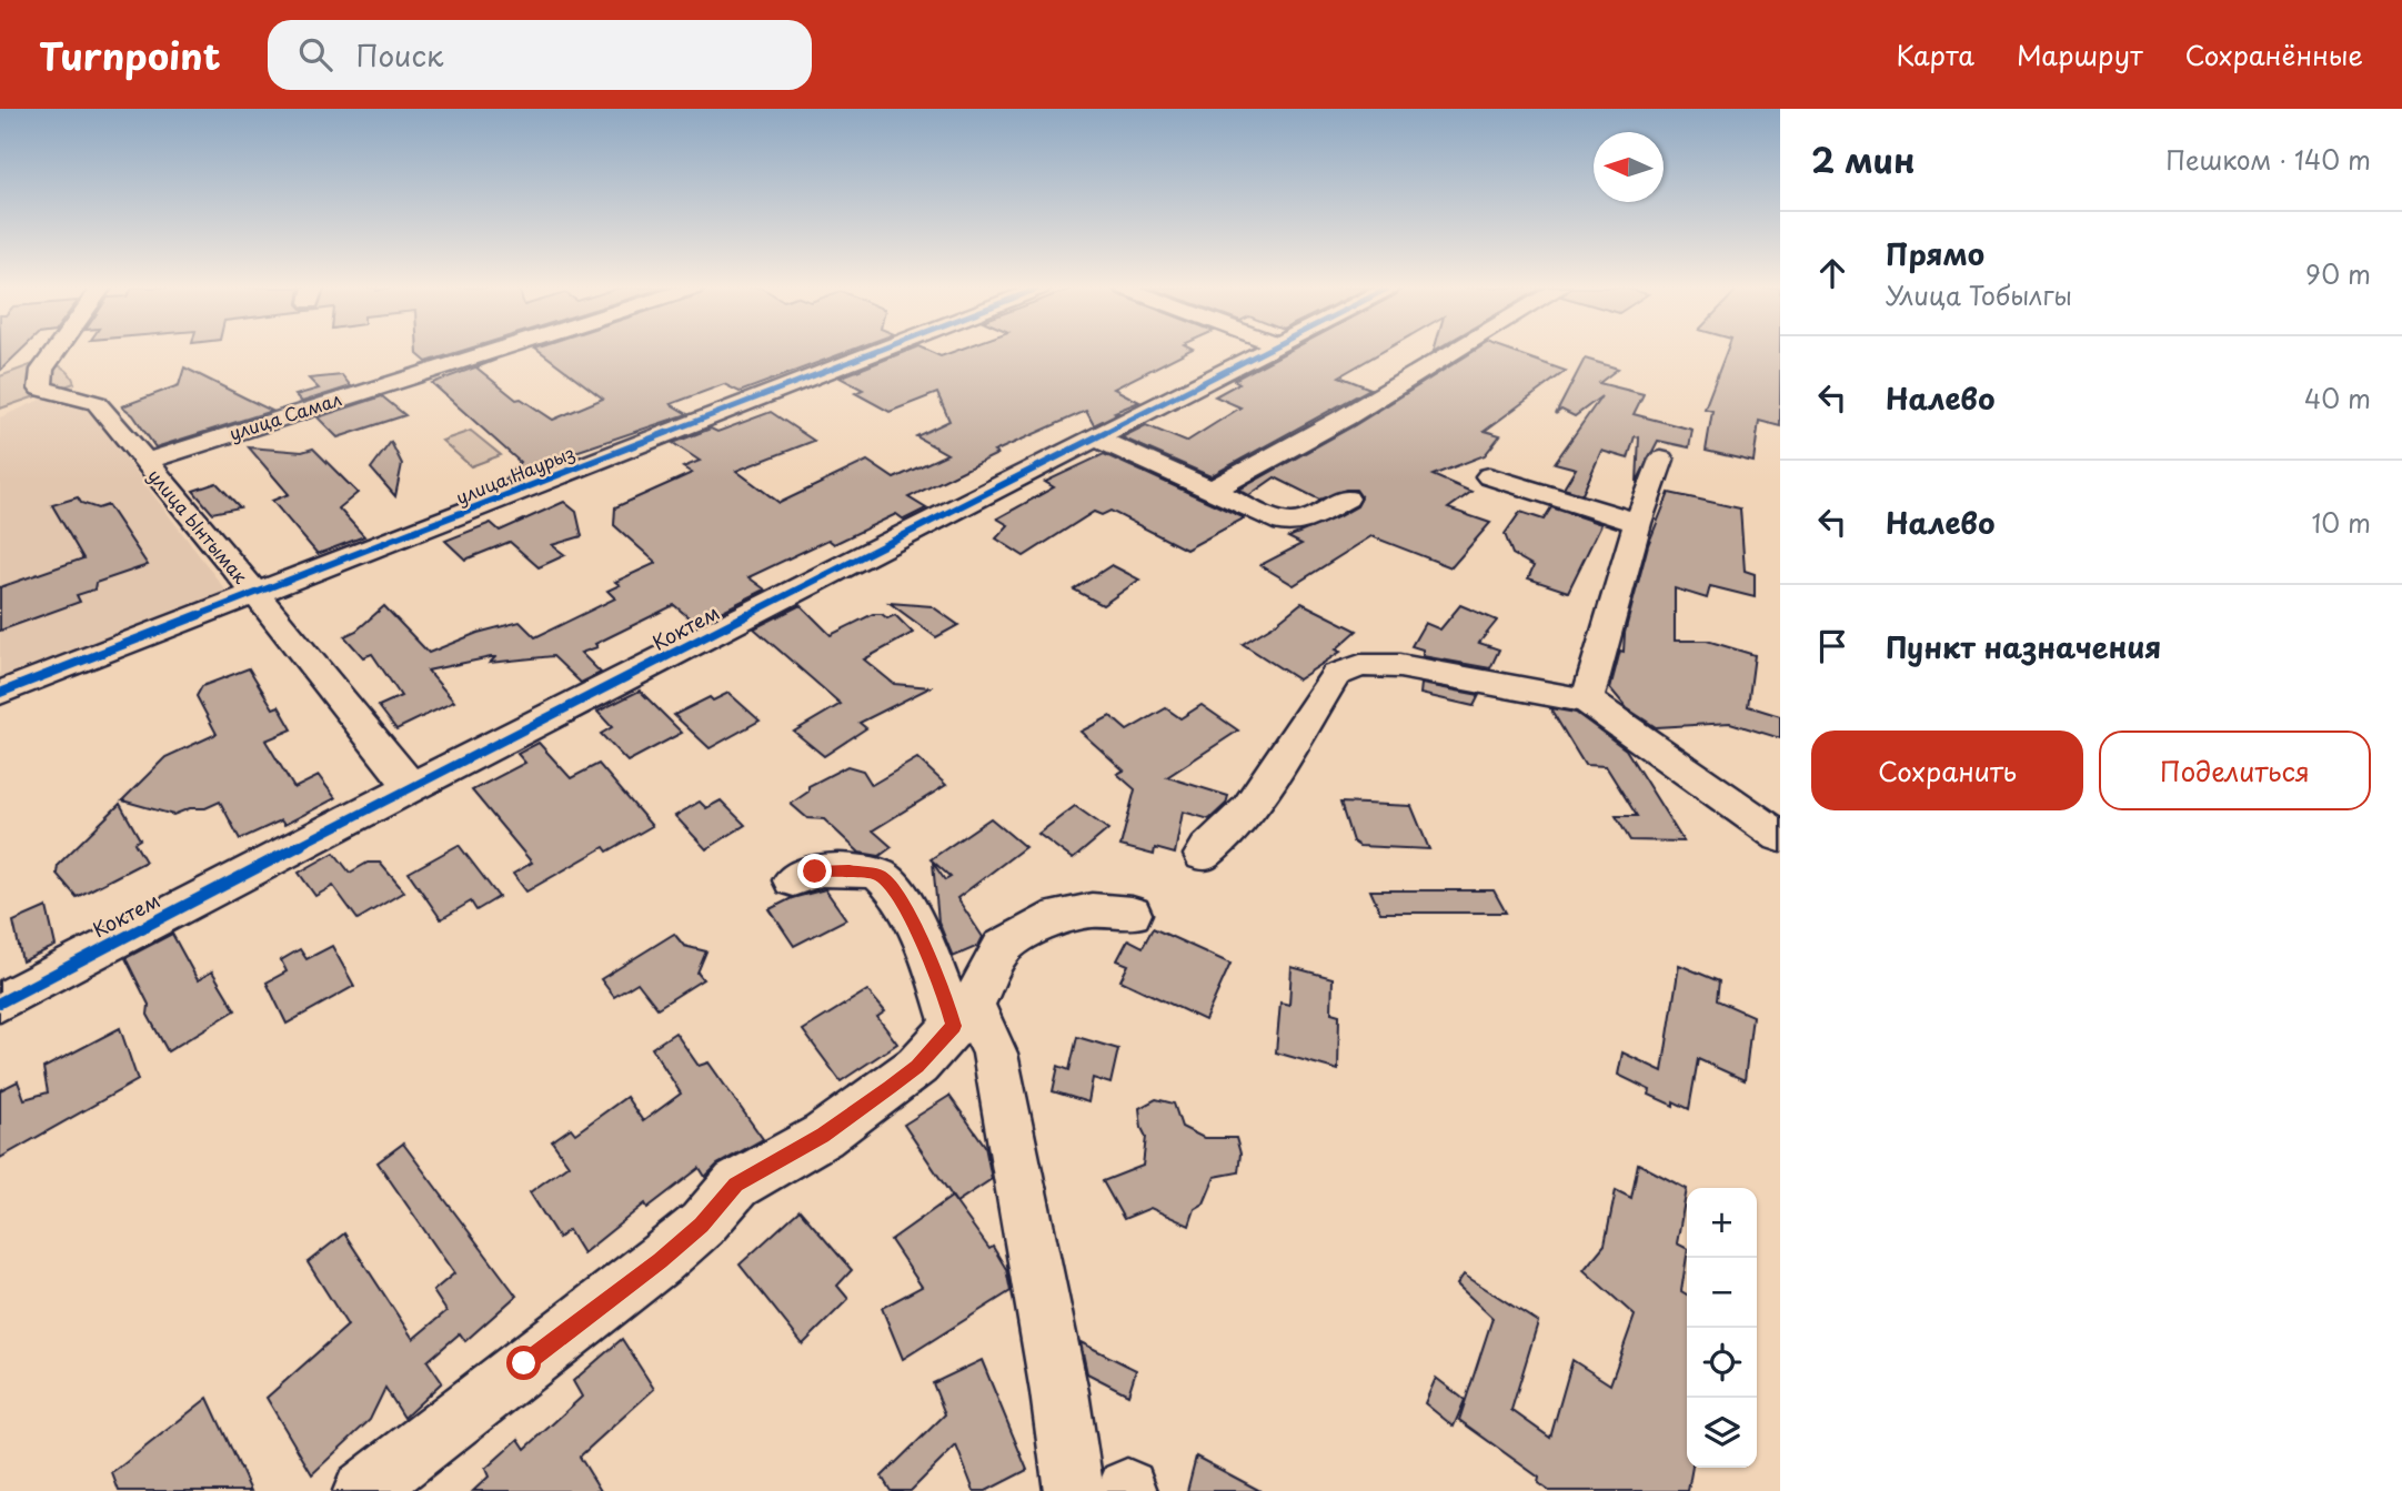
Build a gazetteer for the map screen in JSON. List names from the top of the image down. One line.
{"streets":{"street":["улица Самал","улица Наурыз","улица Ынтымак","Коктем"]},"crossings":[["улица Самал","улица Ынтымак"],["улица Наурыз","улица Ынтымак"],["улица Ынтымак","Коктем"]],"north":"left","page":{"header":"Turnpoint","search":"Поиск","nav":["Карта","Маршрут","Сохранённые"],"heading":["2 мин","Пешком · 140 m"],"list":[["Прямо","Улица Тобылгы","90 m"],["Налево","40 m"],["Налево","10 m"],"Пункт назначения"],"buttons":["Сохранить","Поделиться"],"map_buttons":["+","−"]}}
